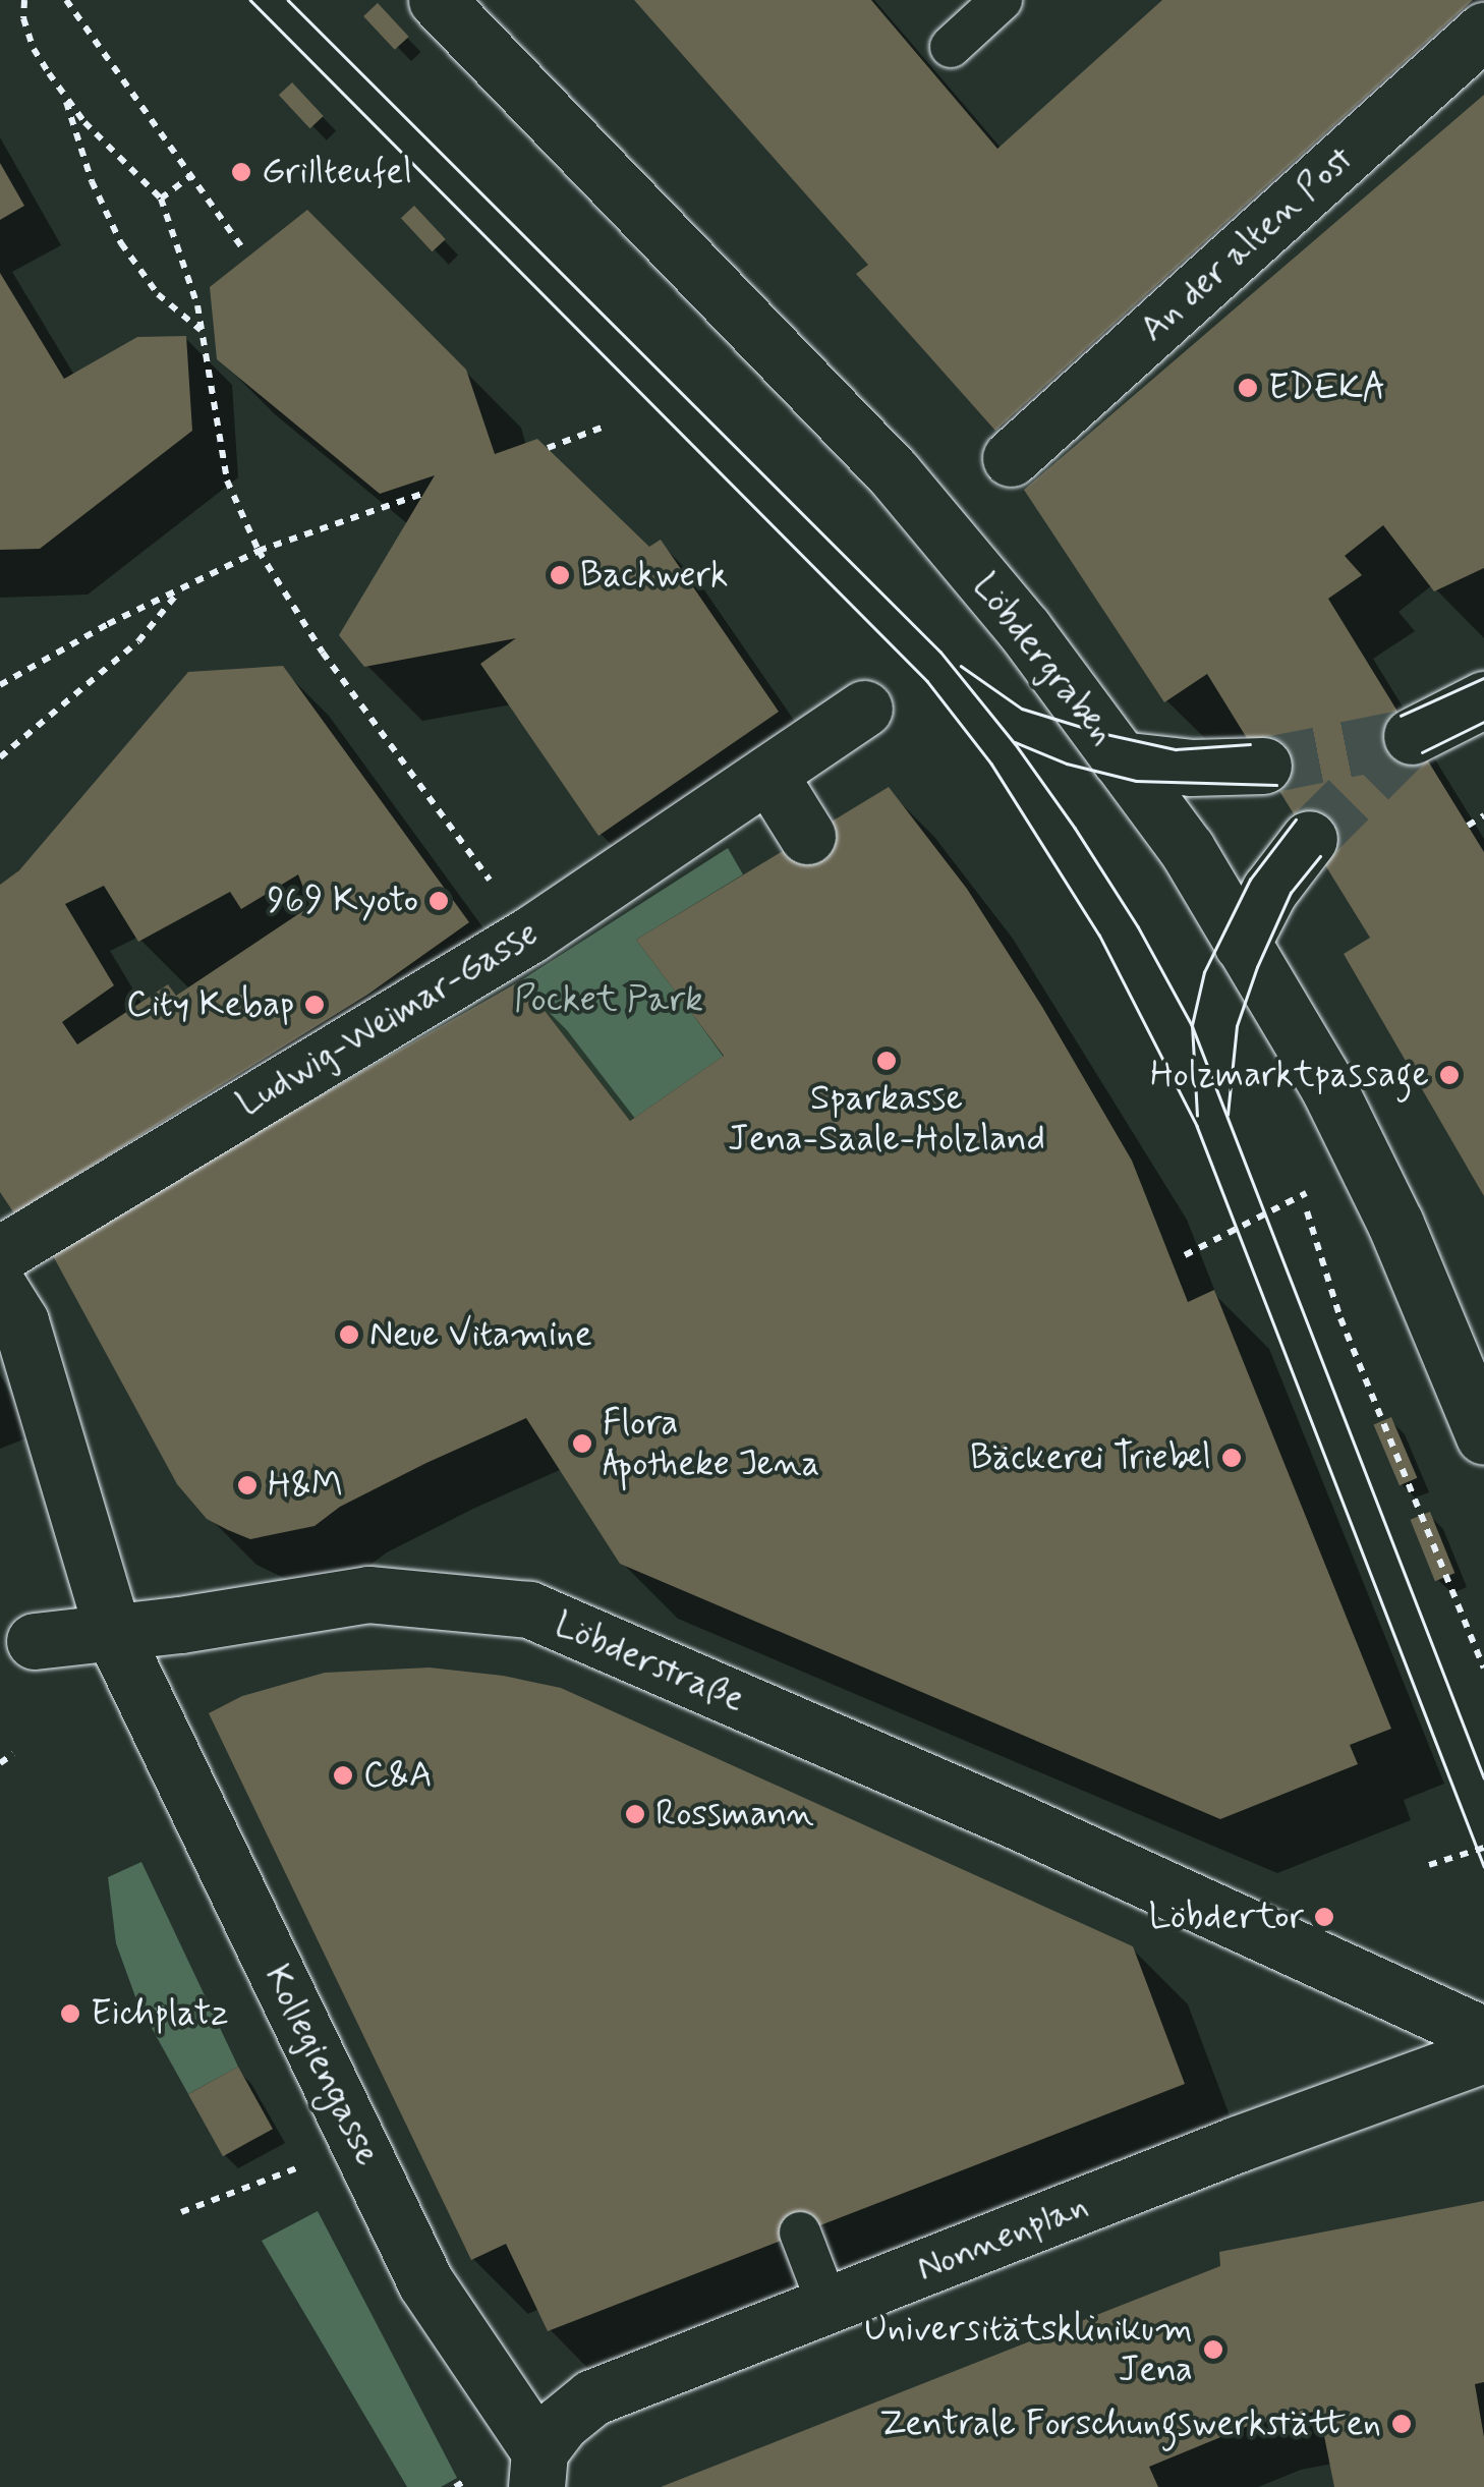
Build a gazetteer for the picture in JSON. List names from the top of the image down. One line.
{"streets":{"street":["An der alten Post","Löbdergraben","Ludwig-Weimar-Gasse","Löbderstraße","Kollegiengasse","Nonnenplan"]},"crossings":[["Löbderstraße","Kollegiengasse"],["Kollegiengasse","Nonnenplan"]],"parks":["Pocket Park"],"places":["Grillteufel","EDEKA","Backwerk","969 Kyoto","City Kebap","Sparkasse Jena-Saale-Holzland","Holzmarktpassage","Neue Vitamine","Flora Apotheke Jena","Bäckerei Triebel","H&M","C&A","Rossmann","Löbdertor","Eichplatz","Universitätsklinikum Jena","Zentrale Forschungswerkstätten"]}
